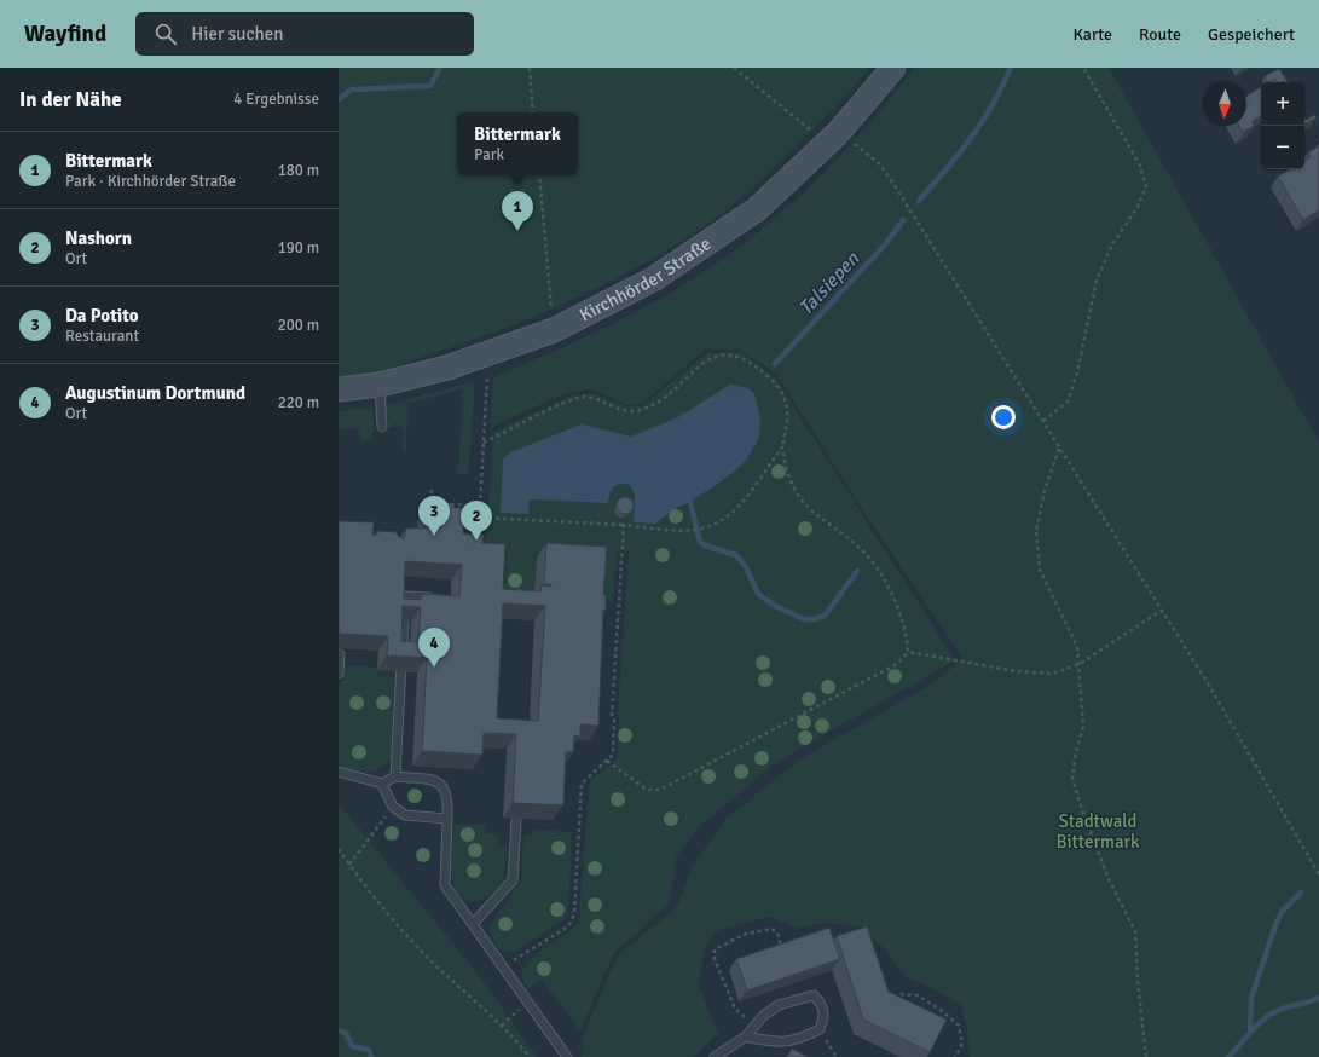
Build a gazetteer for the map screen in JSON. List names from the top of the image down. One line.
{"streets":{"main road":["Kirchhörder Straße"]},"water":["Talsiepen"],"parks":["Stadtwald Bittermark"],"north":"bottom","page":{"header":"Wayfind","search":"Hier suchen","nav":["Karte","Route","Gespeichert"],"heading":["In der Nähe","4 Ergebnisse"],"map_buttons":["+","−"],"popup":["Bittermark","Park"],"list":[{"mark":"1","name":"Bittermark","note":"Park · Kirchhörder Straße","value":"180 m"},{"mark":"2","name":"Nashorn","note":"Ort","value":"190 m"},{"mark":"3","name":"Da Potito","note":"Restaurant","value":"200 m"},{"mark":"4","name":"Augustinum Dortmund","note":"Ort","value":"220 m"}],"pins":["1","3","2","4"]}}
